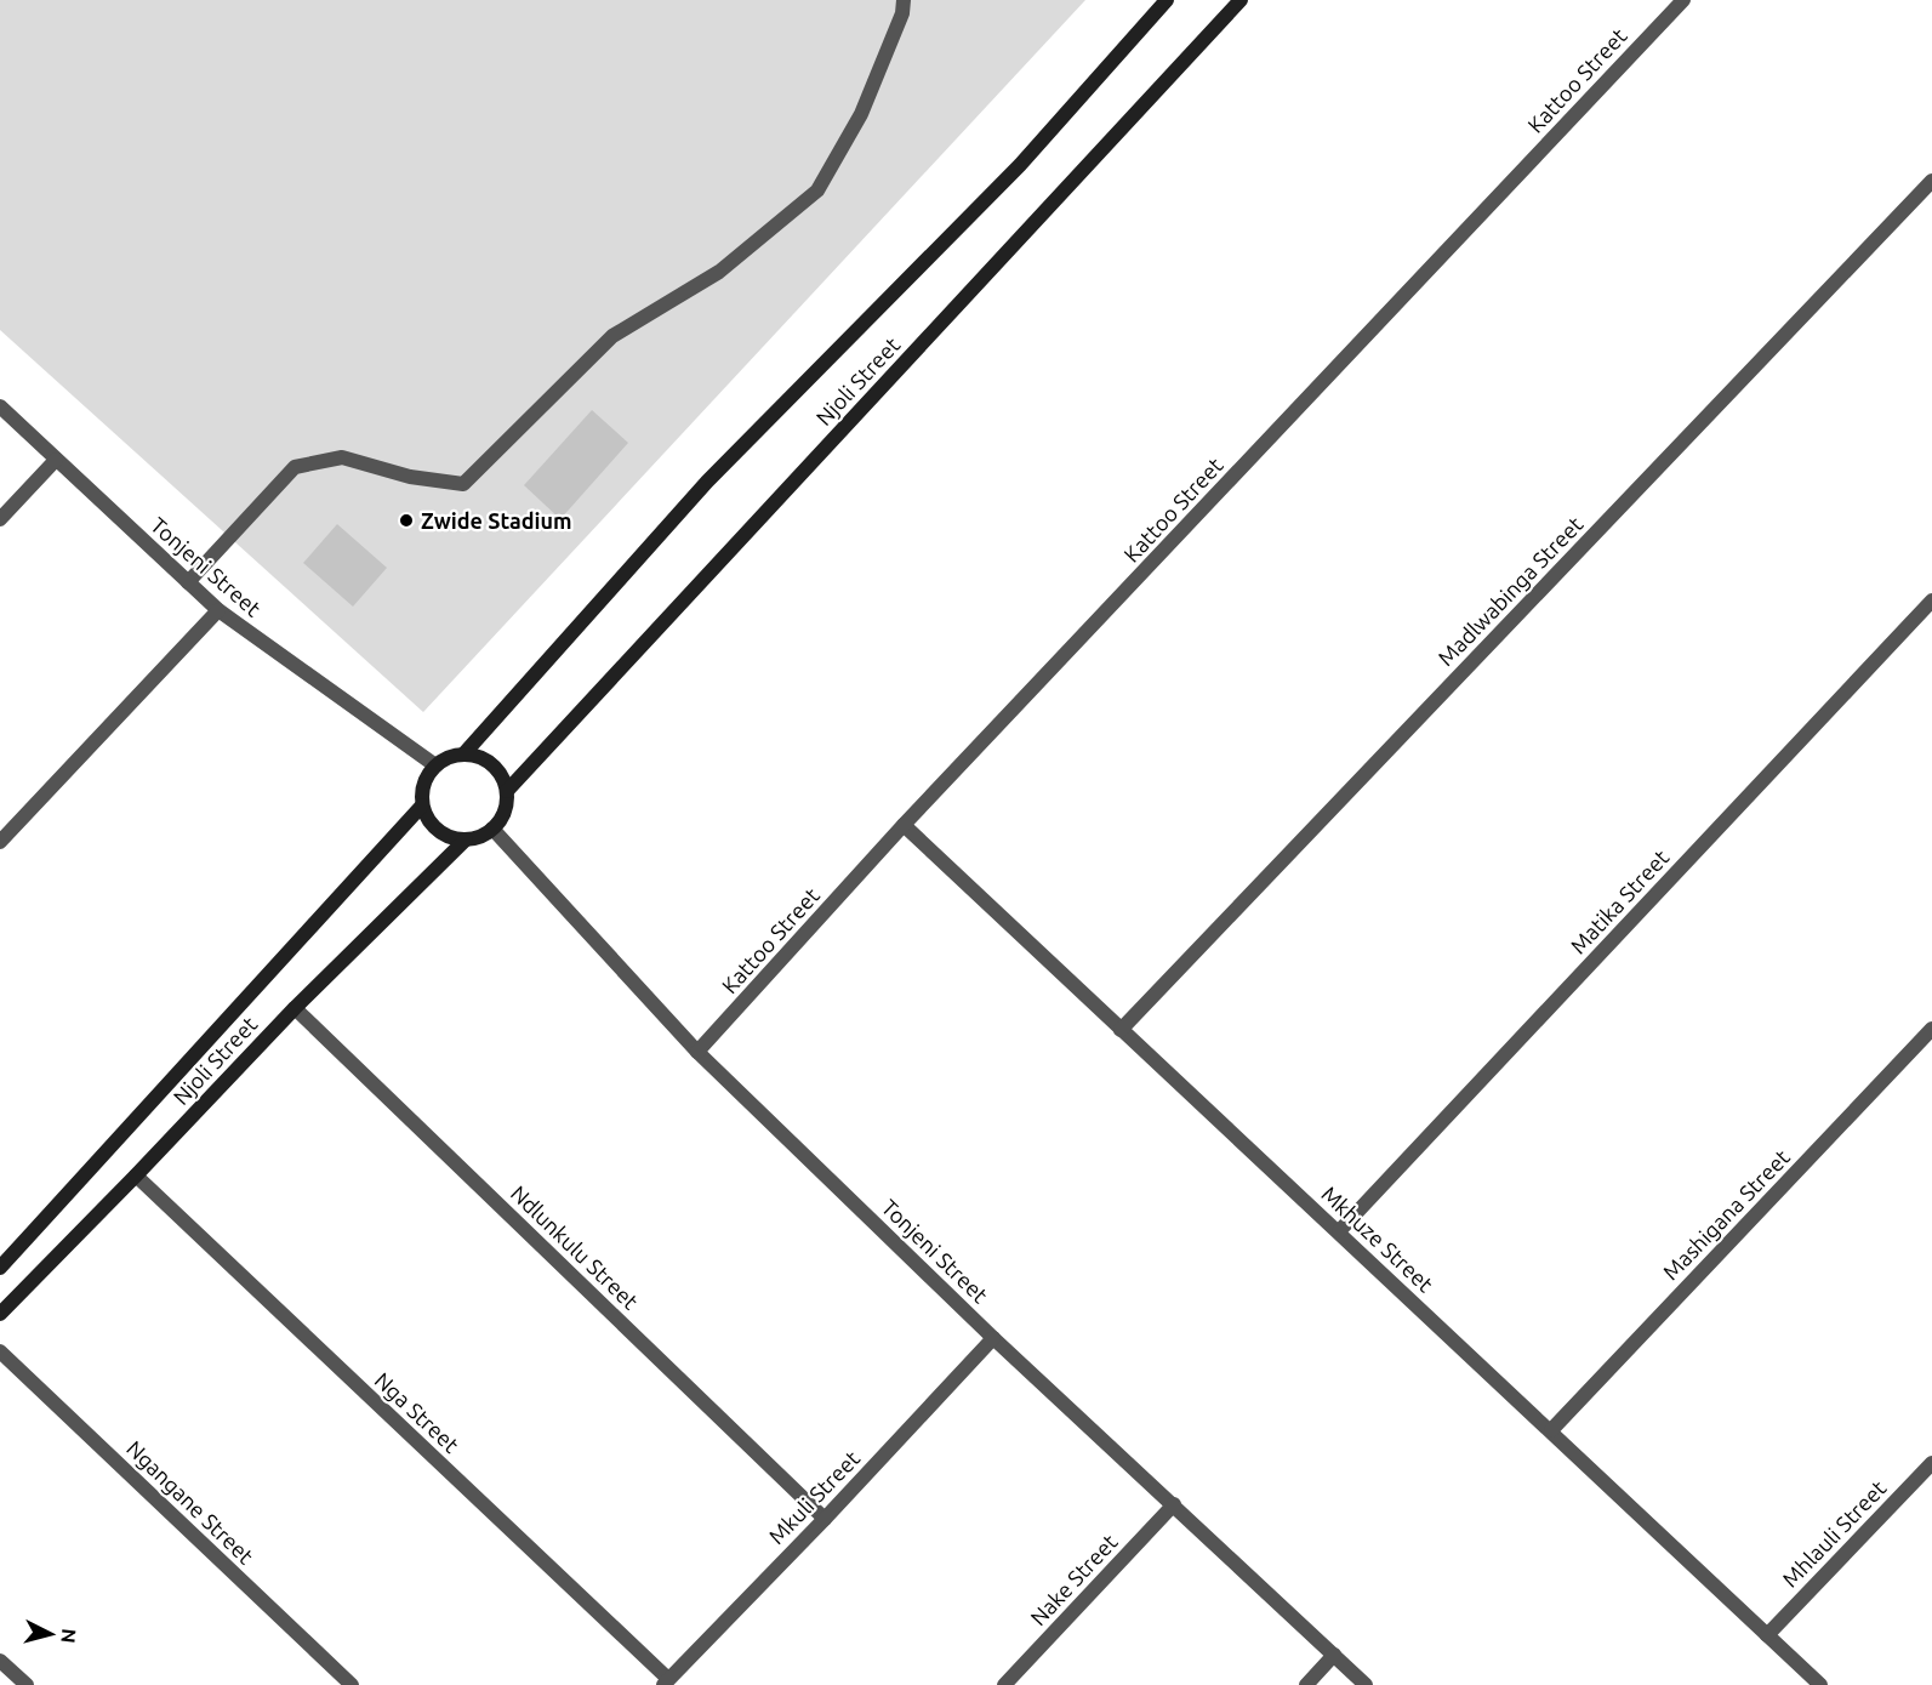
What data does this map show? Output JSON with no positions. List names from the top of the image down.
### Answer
{
  "streets": {
    "main road": ["Njoli Street"],
    "street": [
      "Kattoo Street",
      "Tonjeni Street",
      "Madlwabinga Street",
      "Matika Street",
      "Mashigana Street",
      "Mkhuze Street",
      "Ndlunkulu Street",
      "Nga Street",
      "Mkuli Street",
      "Ngangane Street",
      "Mhlauli Street",
      "Nake Street"
    ]
  },
  "crossings": [
    ["Kattoo Street", "Tonjeni Street"],
    ["Kattoo Street", "Mkhuze Street"],
    ["Njoli Street", "Tonjeni Street"],
    ["Njoli Street", "Ndlunkulu Street"],
    ["Njoli Street", "Nga Street"],
    ["Tonjeni Street", "Mkuli Street"],
    ["Tonjeni Street", "Nake Street"],
    ["Madlwabinga Street", "Mkhuze Street"],
    ["Matika Street", "Mkhuze Street"],
    ["Mashigana Street", "Mkhuze Street"],
    ["Mkhuze Street", "Mhlauli Street"],
    ["Ndlunkulu Street", "Mkuli Street"],
    ["Nga Street", "Mkuli Street"]
  ],
  "places": ["Zwide Stadium"],
  "north": "right"
}
